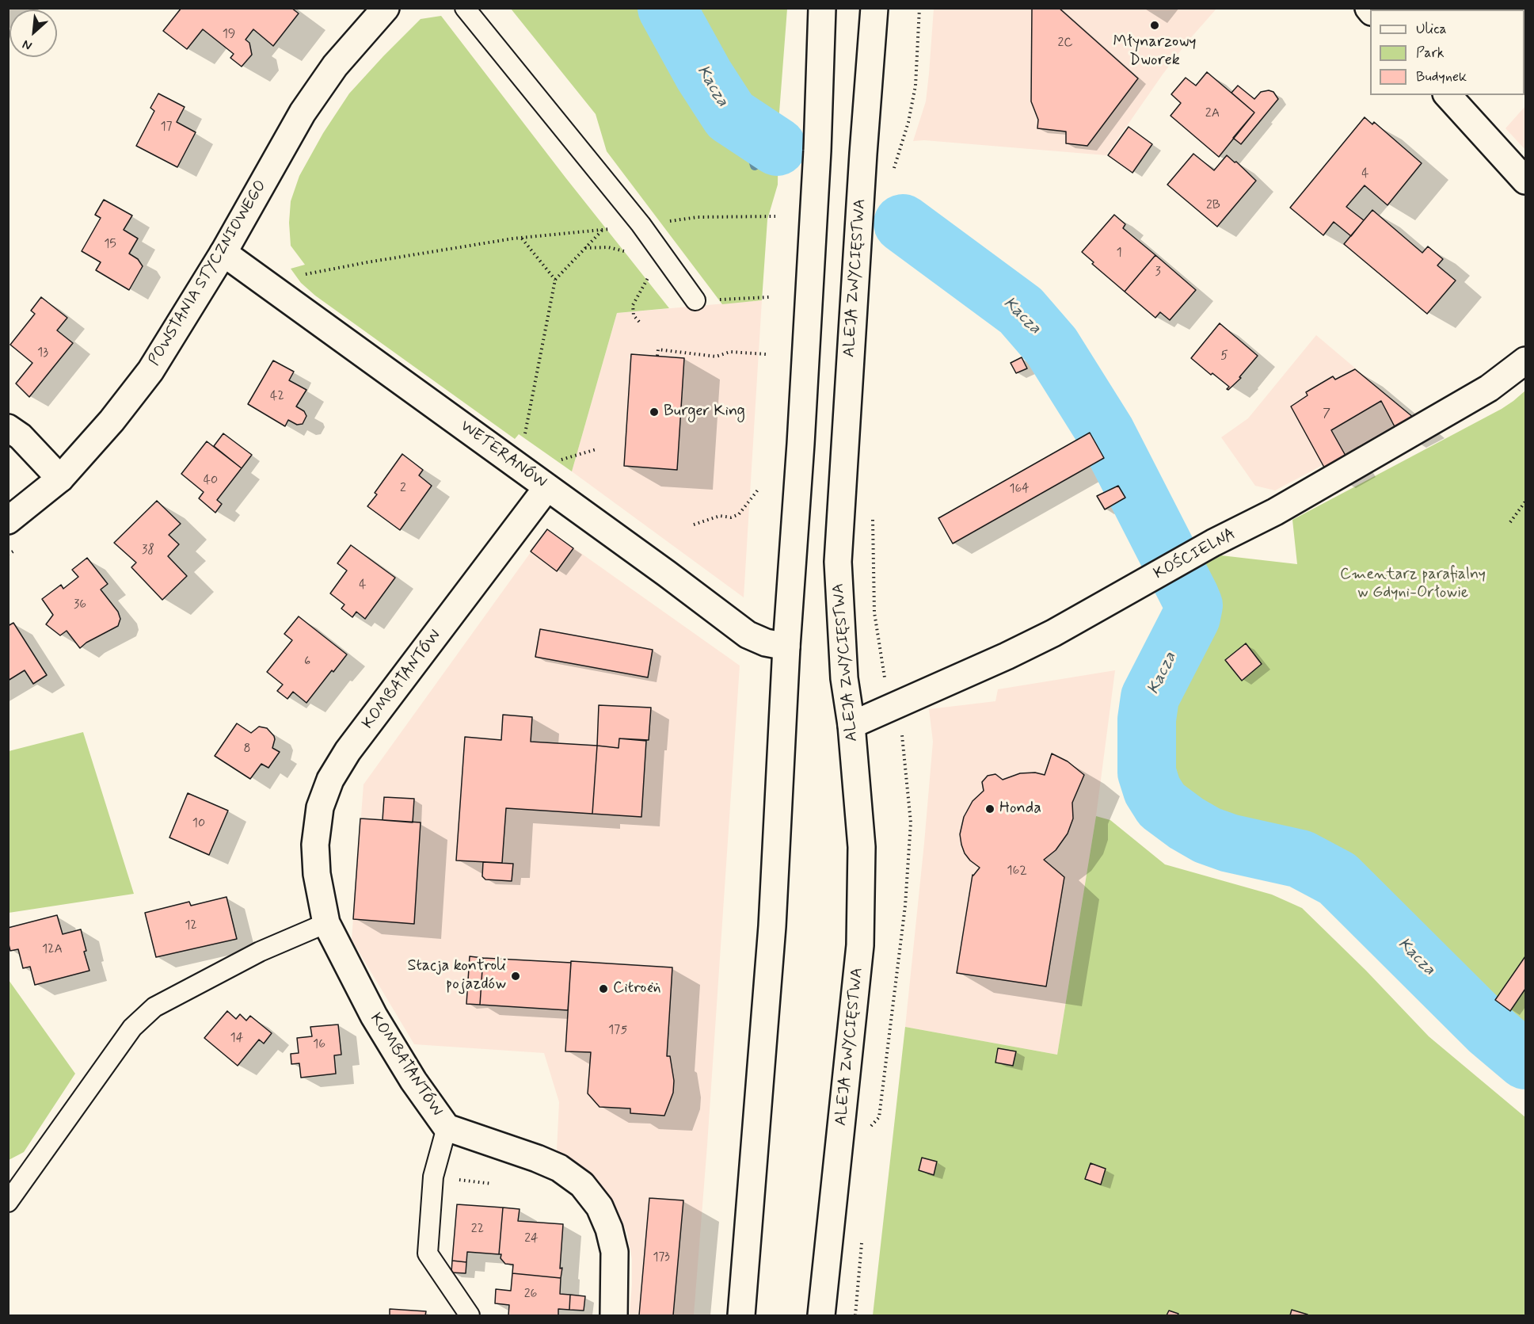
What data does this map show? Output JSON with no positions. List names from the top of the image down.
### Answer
{
  "streets": {
    "street": [
      "POWSTANIA STYCZNIOWEGO",
      "ALEJA ZWYCIĘSTWA",
      "WETERANÓW",
      "KOŚCIELNA",
      "KOMBATANTÓW"
    ]
  },
  "crossings": [
    ["POWSTANIA STYCZNIOWEGO", "WETERANÓW"],
    ["ALEJA ZWYCIĘSTWA", "KOŚCIELNA"],
    ["WETERANÓW", "KOMBATANTÓW"]
  ],
  "water": ["Kacza"],
  "parks": ["Cmentarz parafialny w Gdyni-Orłowie"],
  "places": [
    "Młynarzowy Dworek",
    "Burger King",
    "Honda",
    "Stacja kontroli pojazdów",
    "Citroën"
  ],
  "house_numbers": [
    "19",
    "2C",
    "2A",
    "17",
    "4",
    "2B",
    "15",
    "1",
    "3",
    "13",
    "5",
    "42",
    "7",
    "40",
    "2",
    "164",
    "38",
    "4",
    "36",
    "6",
    "8",
    "10",
    "162",
    "12",
    "12A",
    "175",
    "14",
    "16",
    "22",
    "24",
    "173",
    "26"
  ],
  "legend": ["Ulica", "Park", "Budynek"],
  "north": "bottom left"
}
